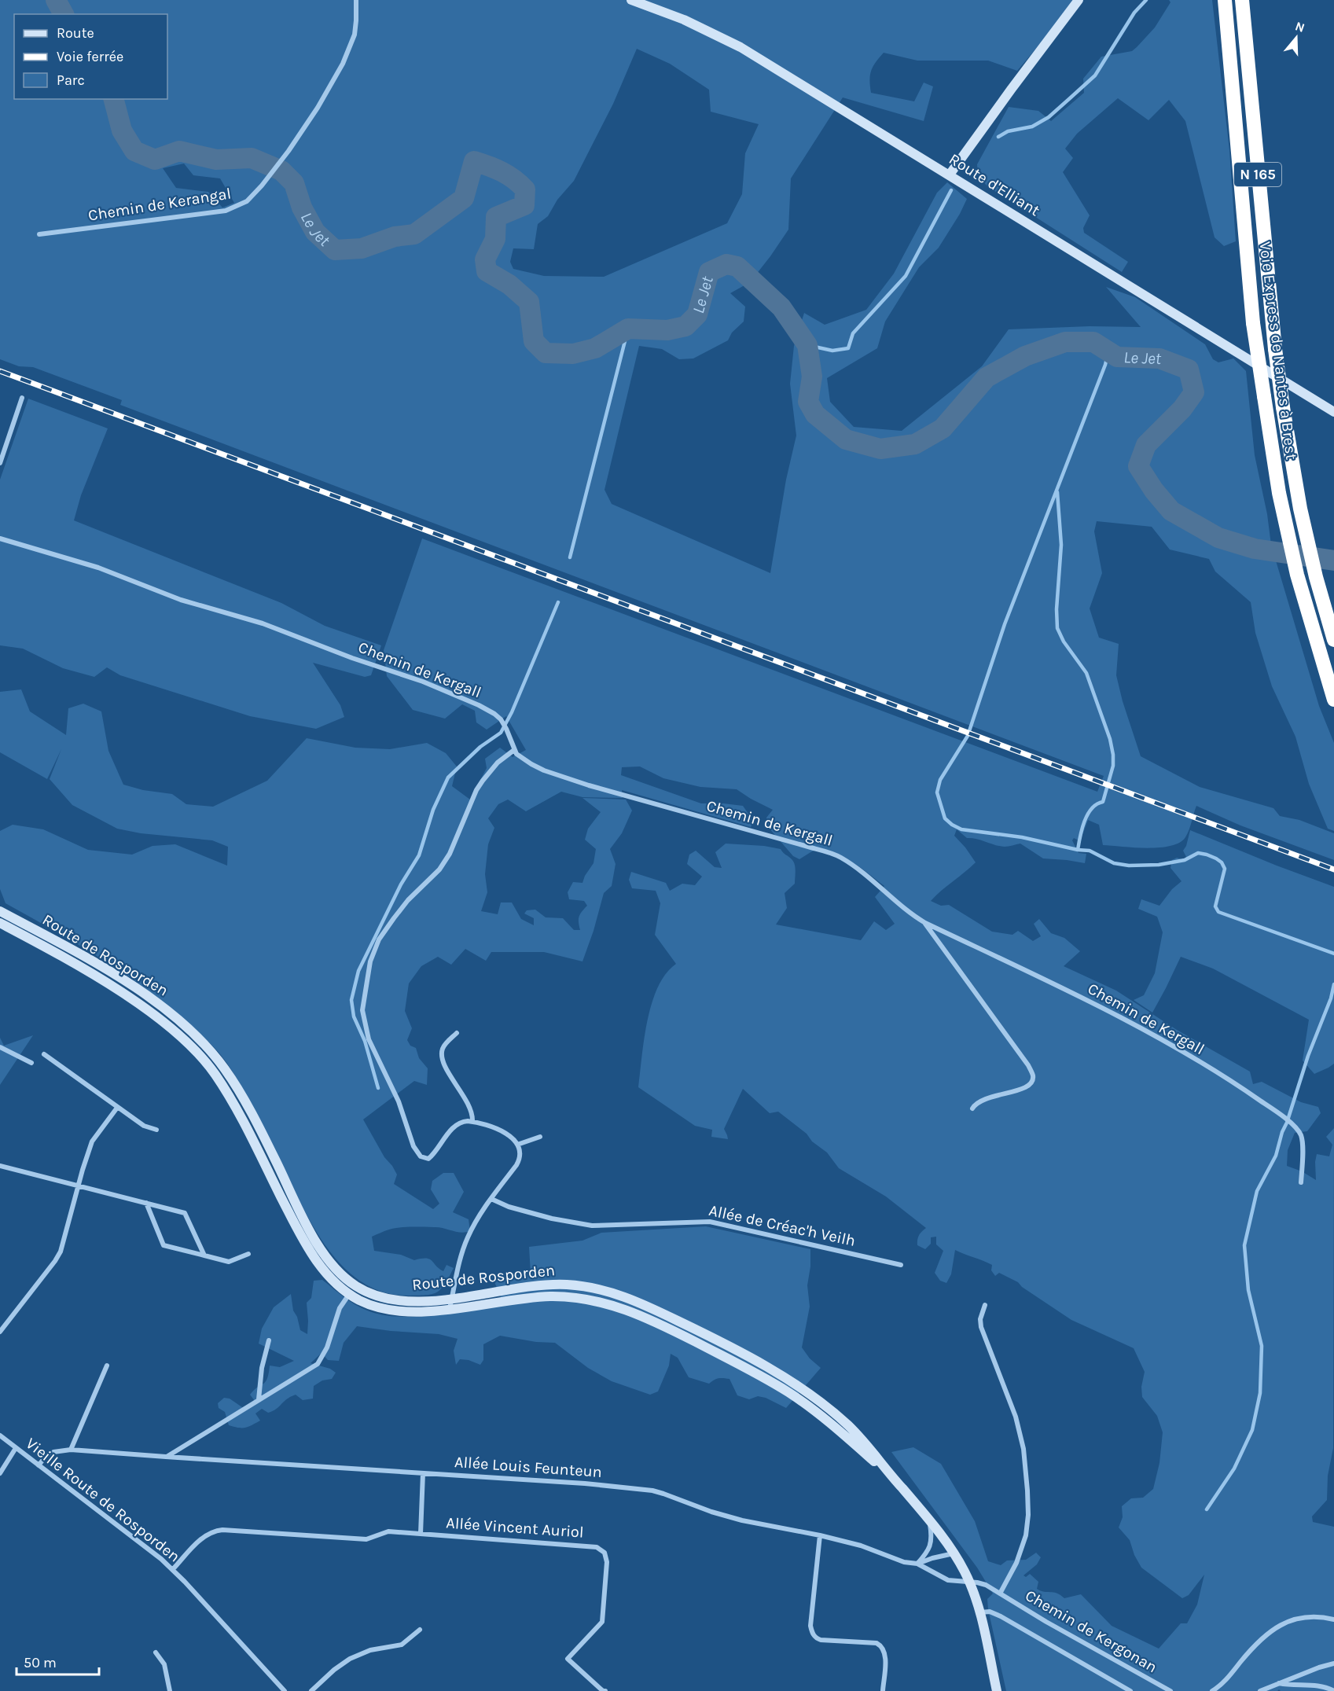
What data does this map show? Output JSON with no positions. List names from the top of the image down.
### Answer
{
  "streets": {
    "highway": ["N 165", "Voie Express de Nantes à Brest"],
    "main road": ["Route d'Elliant", "Route de Rosporden"],
    "street": [
      "Chemin de Kerangal",
      "Chemin de Kergall",
      "Allée de Créac'h Veilh",
      "Allée Louis Feunteun",
      "Vieille Route de Rosporden",
      "Allée Vincent Auriol",
      "Chemin de Kergonan"
    ]
  },
  "crossings": [
    ["Route de Rosporden", "Allée Louis Feunteun"],
    ["Route de Rosporden", "Chemin de Kergonan"],
    ["Allée Louis Feunteun", "Vieille Route de Rosporden"],
    ["Allée Louis Feunteun", "Chemin de Kergonan"],
    ["Vieille Route de Rosporden", "Allée Vincent Auriol"]
  ],
  "water": ["Le Jet"],
  "legend": ["Route", "Voie ferrée", "Parc"],
  "scale_bar": "50 m",
  "north": "top"
}
